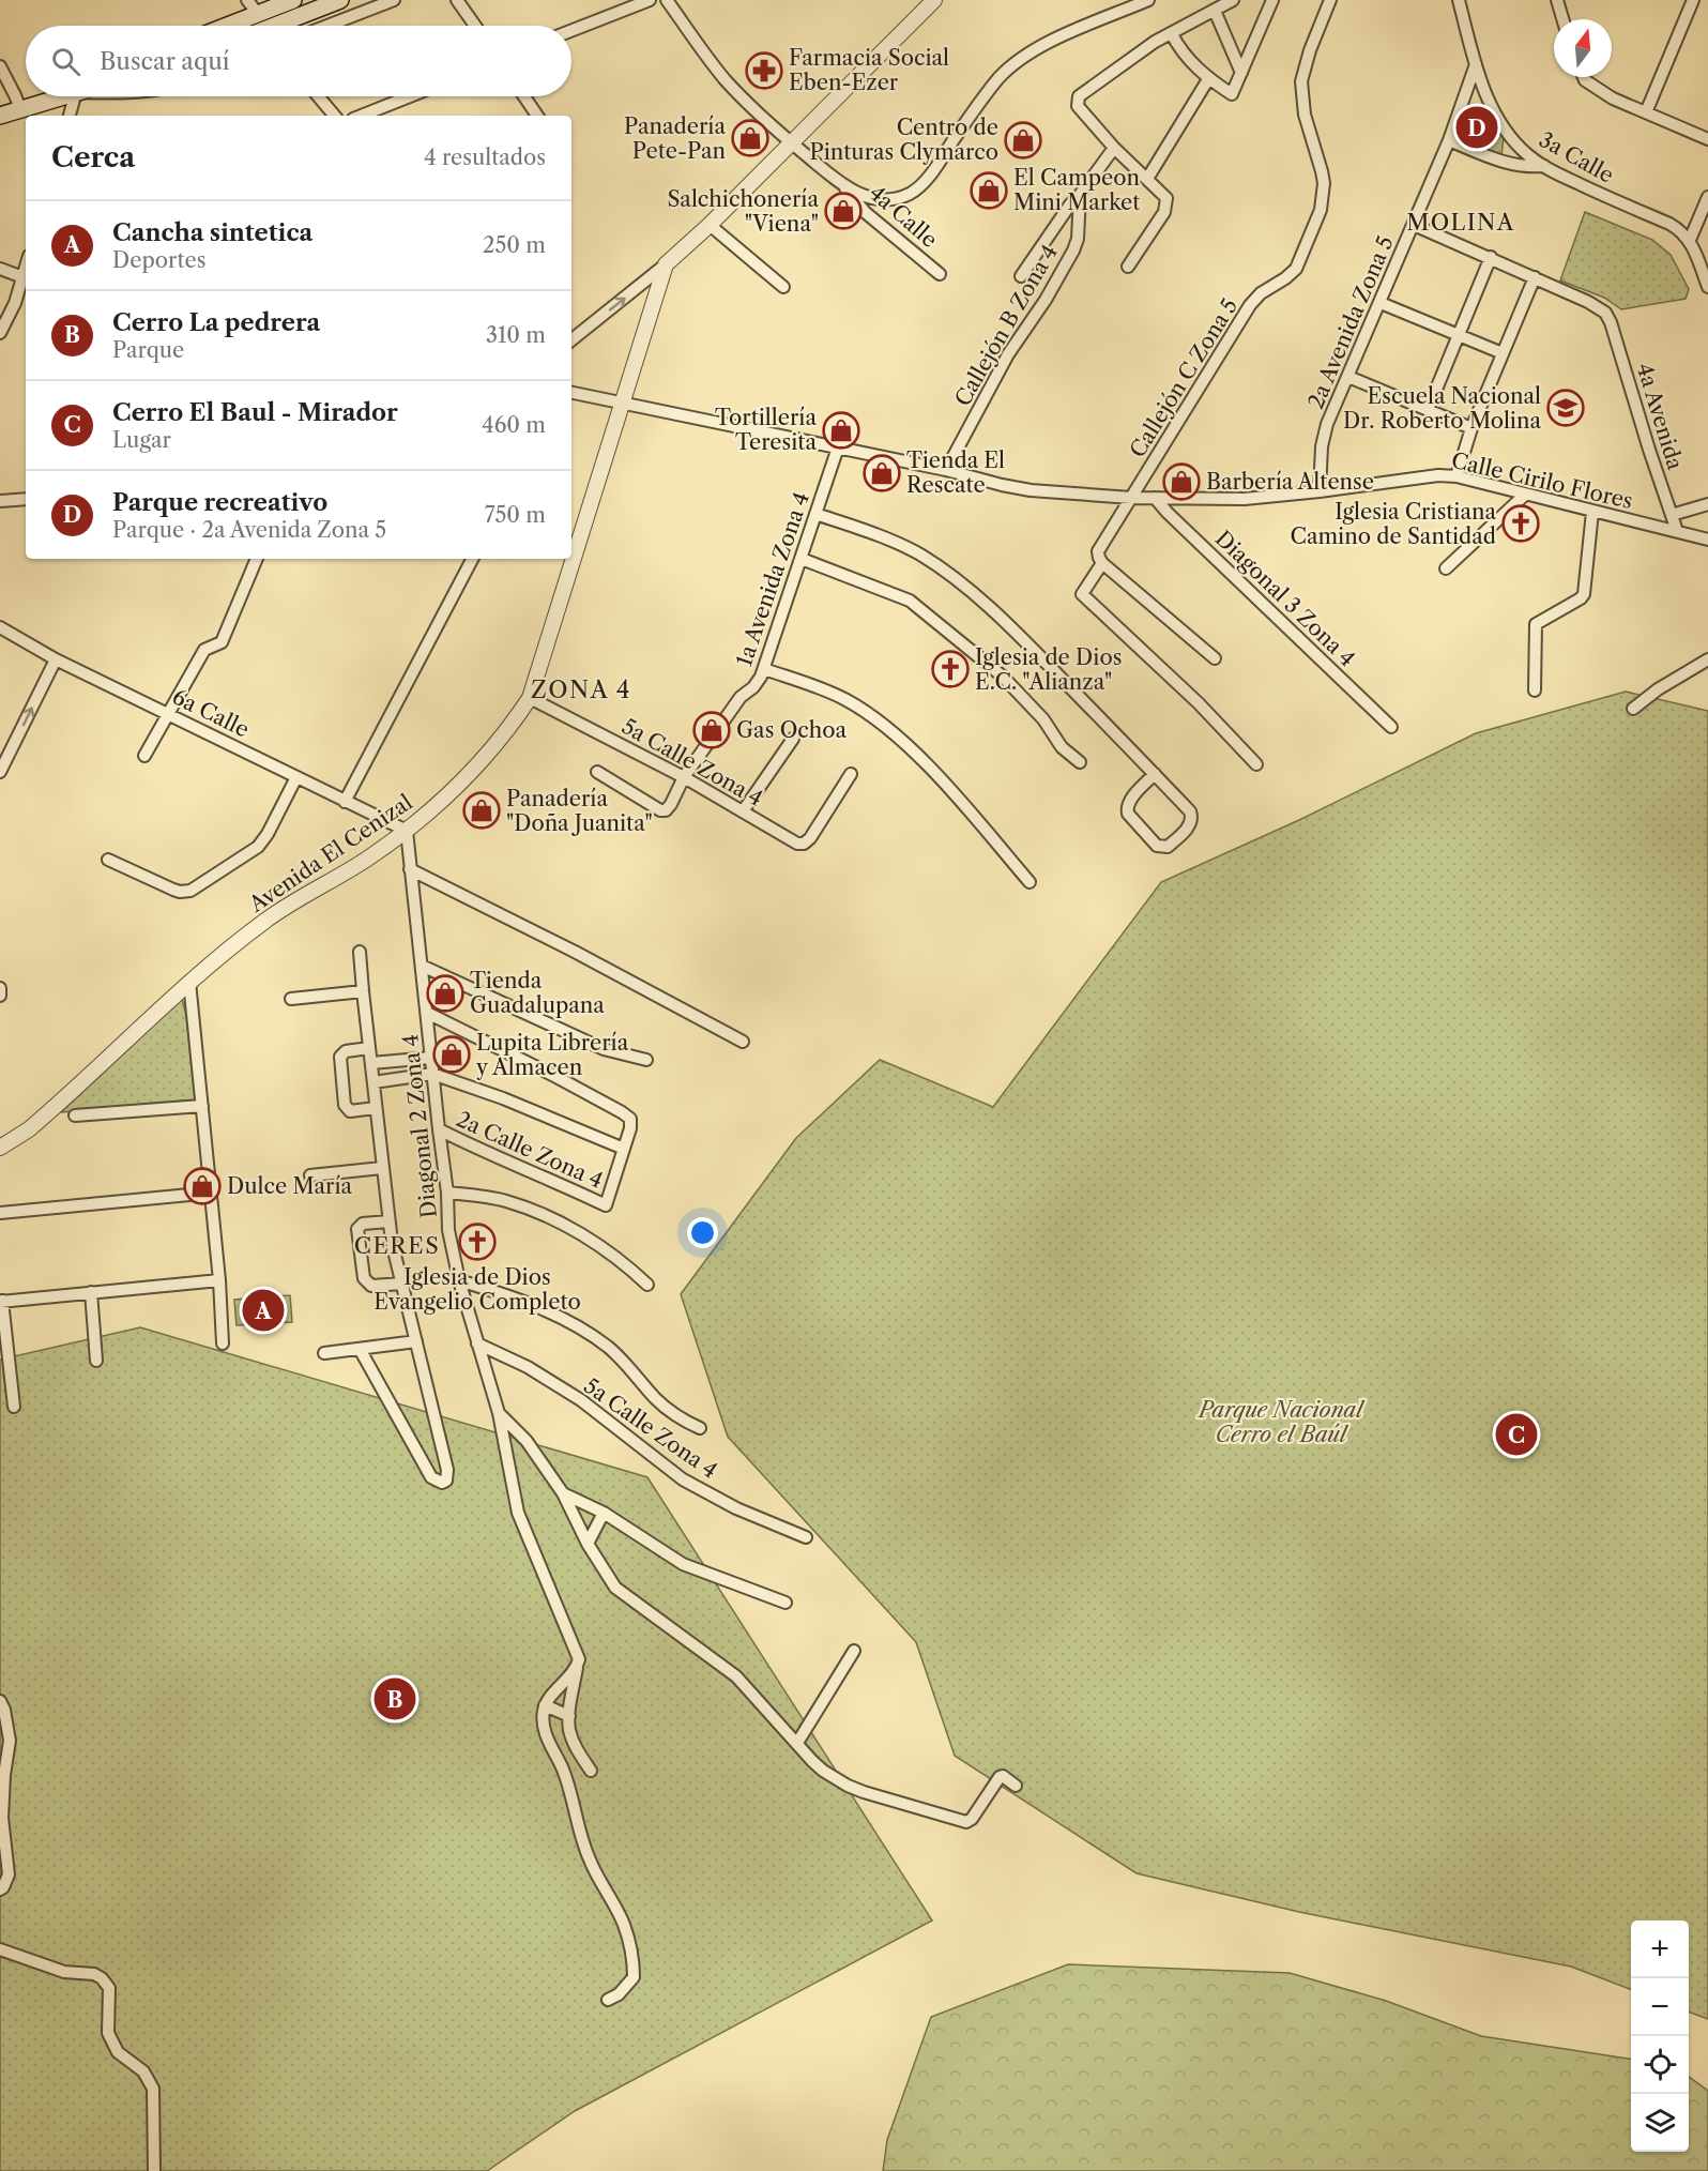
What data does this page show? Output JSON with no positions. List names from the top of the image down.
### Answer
{
  "streets": {
    "street": [
      "3a Calle",
      "4a Calle",
      "2a Avenida Zona 5",
      "Callejón B Zona 4",
      "Callejón C Zona 5",
      "4a Avenida",
      "Calle Cirilo Flores",
      "1a Avenida Zona 4",
      "Diagonal 3 Zona 4",
      "6a Calle",
      "5a Calle Zona 4",
      "Avenida El Cenizal",
      "Diagonal 2 Zona 4",
      "2a Calle Zona 4"
    ]
  },
  "crossings": [
    ["3a Calle", "2a Avenida Zona 5"],
    ["2a Avenida Zona 5", "Calle Cirilo Flores"],
    ["Callejón B Zona 4", "Calle Cirilo Flores"],
    ["Callejón C Zona 5", "Calle Cirilo Flores"],
    ["4a Avenida", "Calle Cirilo Flores"],
    ["Calle Cirilo Flores", "1a Avenida Zona 4"],
    ["Calle Cirilo Flores", "Diagonal 3 Zona 4"],
    ["Calle Cirilo Flores", "Avenida El Cenizal"],
    ["1a Avenida Zona 4", "5a Calle Zona 4"],
    ["6a Calle", "Avenida El Cenizal"],
    ["6a Calle", "Diagonal 2 Zona 4"],
    ["5a Calle Zona 4", "Avenida El Cenizal"],
    ["5a Calle Zona 4", "Diagonal 2 Zona 4"],
    ["Avenida El Cenizal", "Diagonal 2 Zona 4"],
    ["Diagonal 2 Zona 4", "2a Calle Zona 4"]
  ],
  "districts": ["MOLINA", "ZONA 4", "CERES"],
  "parks": ["Parque Nacional Cerro el Baúl"],
  "places": {
    "pharmacy": ["Farmacia Social Eben-Ezer"],
    "shop": [
      "Panadería Pete-Pan",
      "Centro de Pinturas Clymarco",
      "El Campeon Mini Market",
      "Salchichonería \"Viena\"",
      "Tortillería Teresita",
      "Tienda El Rescate",
      "Barbería Altense",
      "Gas Ochoa",
      "Panadería \"Doña Juanita\"",
      "Tienda Guadalupana",
      "Lupita Librería y Almacen",
      "Dulce María"
    ],
    "school or university": ["Escuela Nacional Dr. Roberto Molina"],
    "church": ["Iglesia Cristiana Camino de Santidad", "Iglesia de Dios E.C. \"Alianza\"", "Iglesia de Dios Evangelio Completo"]
  },
  "north": "top",
  "page": {
    "search": "Buscar aquí",
    "pins": [
      "D",
      "A",
      "C",
      "B"
    ],
    "heading": ["Cerca", "4 resultados"],
    "list": [
      {
        "mark": "A",
        "name": "Cancha sintetica",
        "note": "Deportes",
        "value": "250 m"
      },
      {
        "mark": "B",
        "name": "Cerro La pedrera",
        "note": "Parque",
        "value": "310 m"
      },
      {
        "mark": "C",
        "name": "Cerro El Baul - Mirador",
        "note": "Lugar",
        "value": "460 m"
      },
      {
        "mark": "D",
        "name": "Parque recreativo",
        "note": "Parque · 2a Avenida Zona 5",
        "value": "750 m"
      }
    ],
    "map_buttons": ["+", "−"]
  }
}
